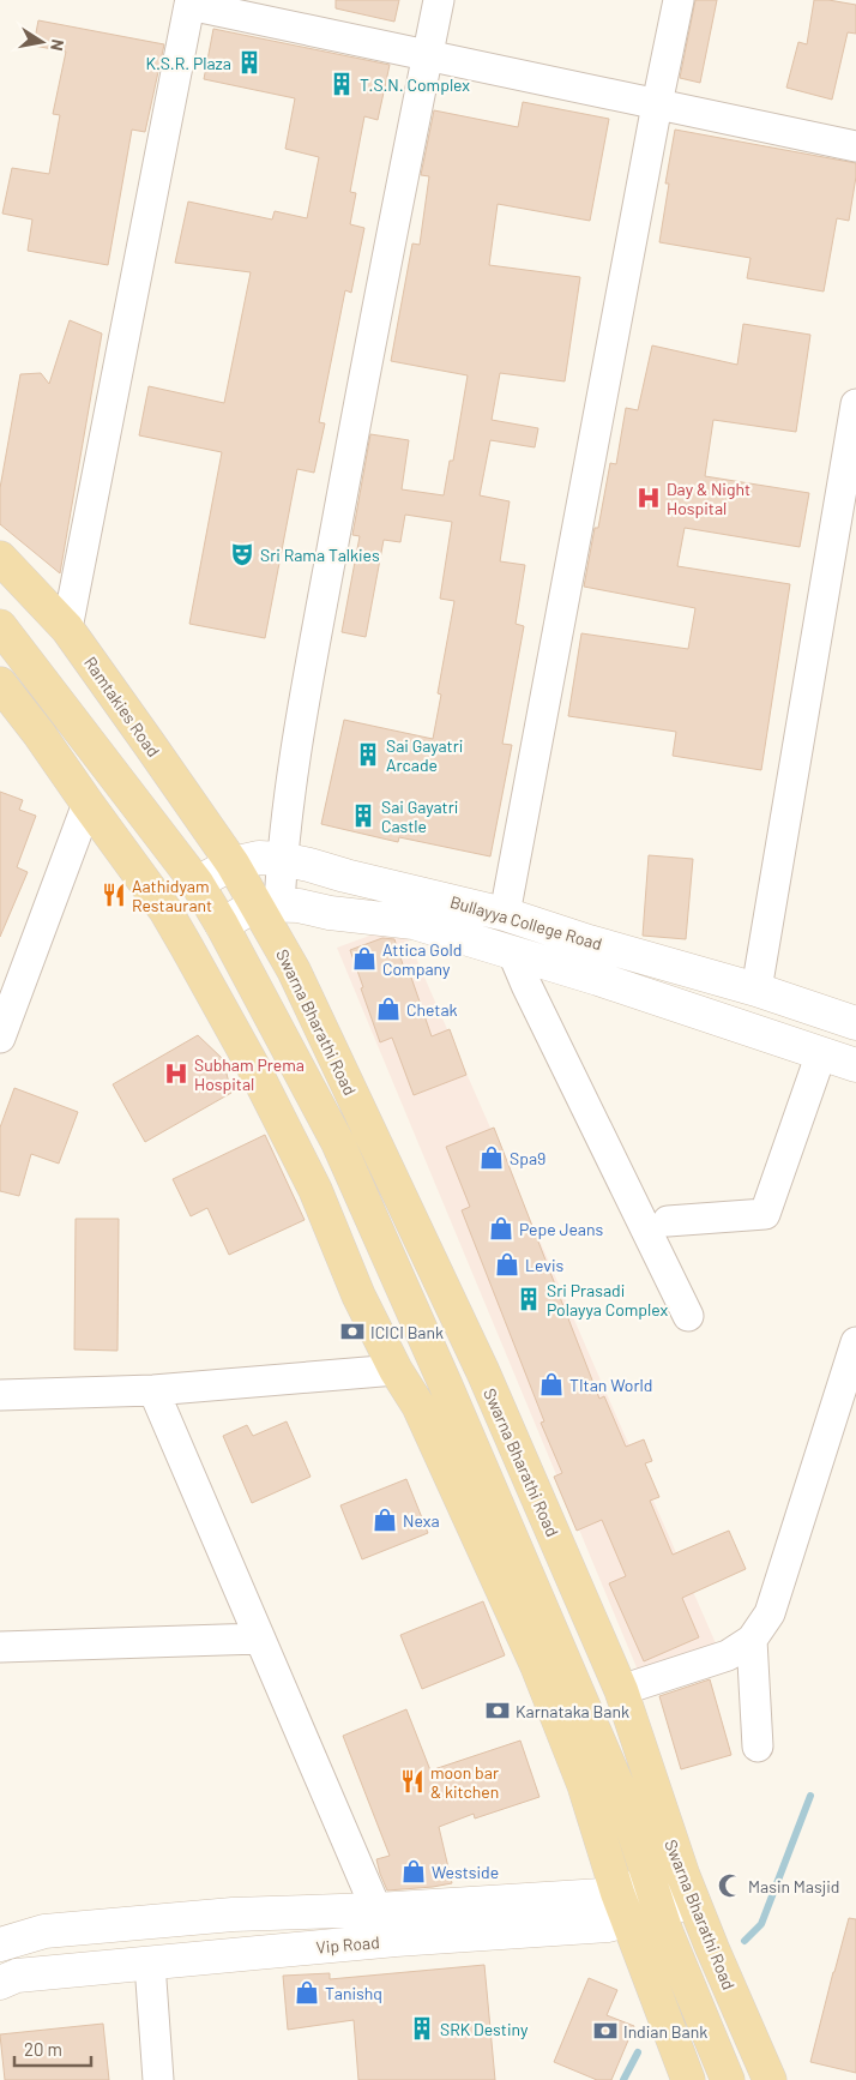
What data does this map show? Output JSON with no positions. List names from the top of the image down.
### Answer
{
  "streets": {
    "main road": [
      "Ramtakies Road",
      "Bullayya College Road",
      "Swarna Bharathi Road",
      "Vip Road"
    ]
  },
  "crossings": [
    ["Ramtakies Road", "Bullayya College Road"],
    ["Ramtakies Road", "Swarna Bharathi Road"],
    ["Bullayya College Road", "Swarna Bharathi Road"],
    ["Swarna Bharathi Road", "Vip Road"]
  ],
  "places": {
    "building": [
      "K.S.R. Plaza",
      "T.S.N. Complex",
      "Sai Gayatri Arcade",
      "Sai Gayatri Castle",
      "Sri Prasadi Polayya Complex",
      "SRK Destiny"
    ],
    "hospital": ["Day & Night Hospital", "Subham Prema Hospital"],
    "theatre": ["Sri Rama Talkies"],
    "restaurant": ["Aathidyam Restaurant", "moon bar & kitchen"],
    "shop": [
      "Attica Gold Company",
      "Chetak",
      "Spa9",
      "Pepe Jeans",
      "Levis",
      "TItan World",
      "Nexa",
      "Westside",
      "Tanishq"
    ],
    "bank": ["ICICI Bank", "Karnataka Bank", "Indian Bank"],
    "mosque": ["Masin Masjid"]
  },
  "scale_bar": "20 m",
  "north": "right"
}
